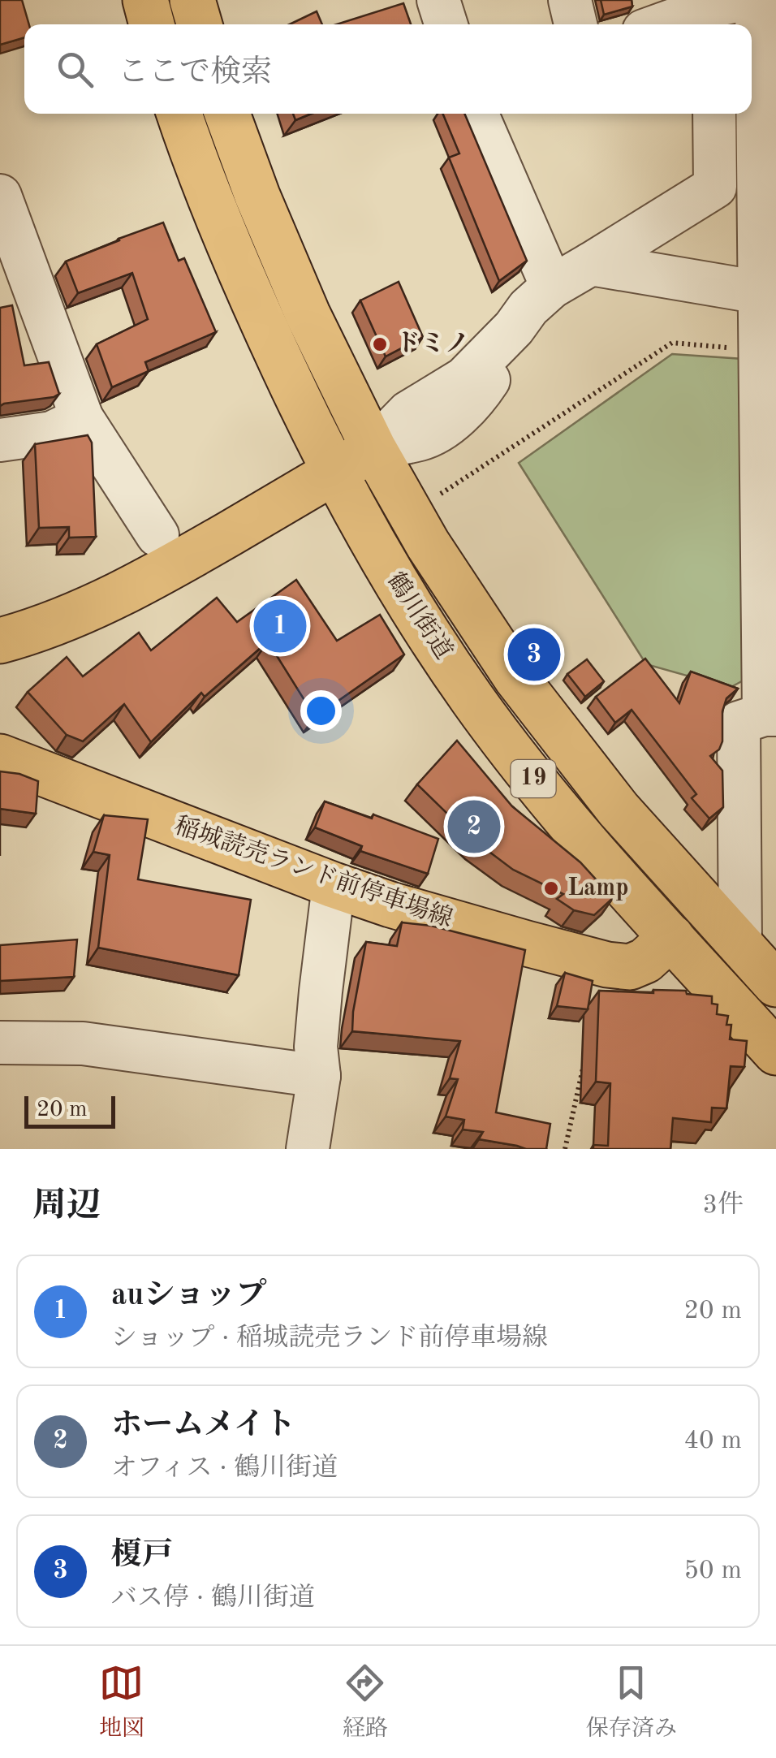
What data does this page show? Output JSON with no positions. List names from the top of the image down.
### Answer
{
  "streets": {
    "main road": ["鶴川街道", "19", "稲城読売ランド前停車場線"]
  },
  "crossings": [
    ["鶴川街道", "稲城読売ランド前停車場線"]
  ],
  "places": ["ドミノ", "Lamp"],
  "scale_bar": "20 m",
  "page": {
    "search": "ここで検索",
    "pins": ["1", "3", "2"],
    "scale": "20 m",
    "heading": ["周辺", "3件"],
    "list": [
      {
        "mark": "1",
        "name": "auショップ",
        "note": "ショップ · 稲城読売ランド前停車場線",
        "value": "20 m"
      },
      {
        "mark": "2",
        "name": "ホームメイト",
        "note": "オフィス · 鶴川街道",
        "value": "40 m"
      },
      {
        "mark": "3",
        "name": "榎戸",
        "note": "バス停 · 鶴川街道",
        "value": "50 m"
      }
    ],
    "nav": ["地図", "経路", "保存済み"]
  }
}
